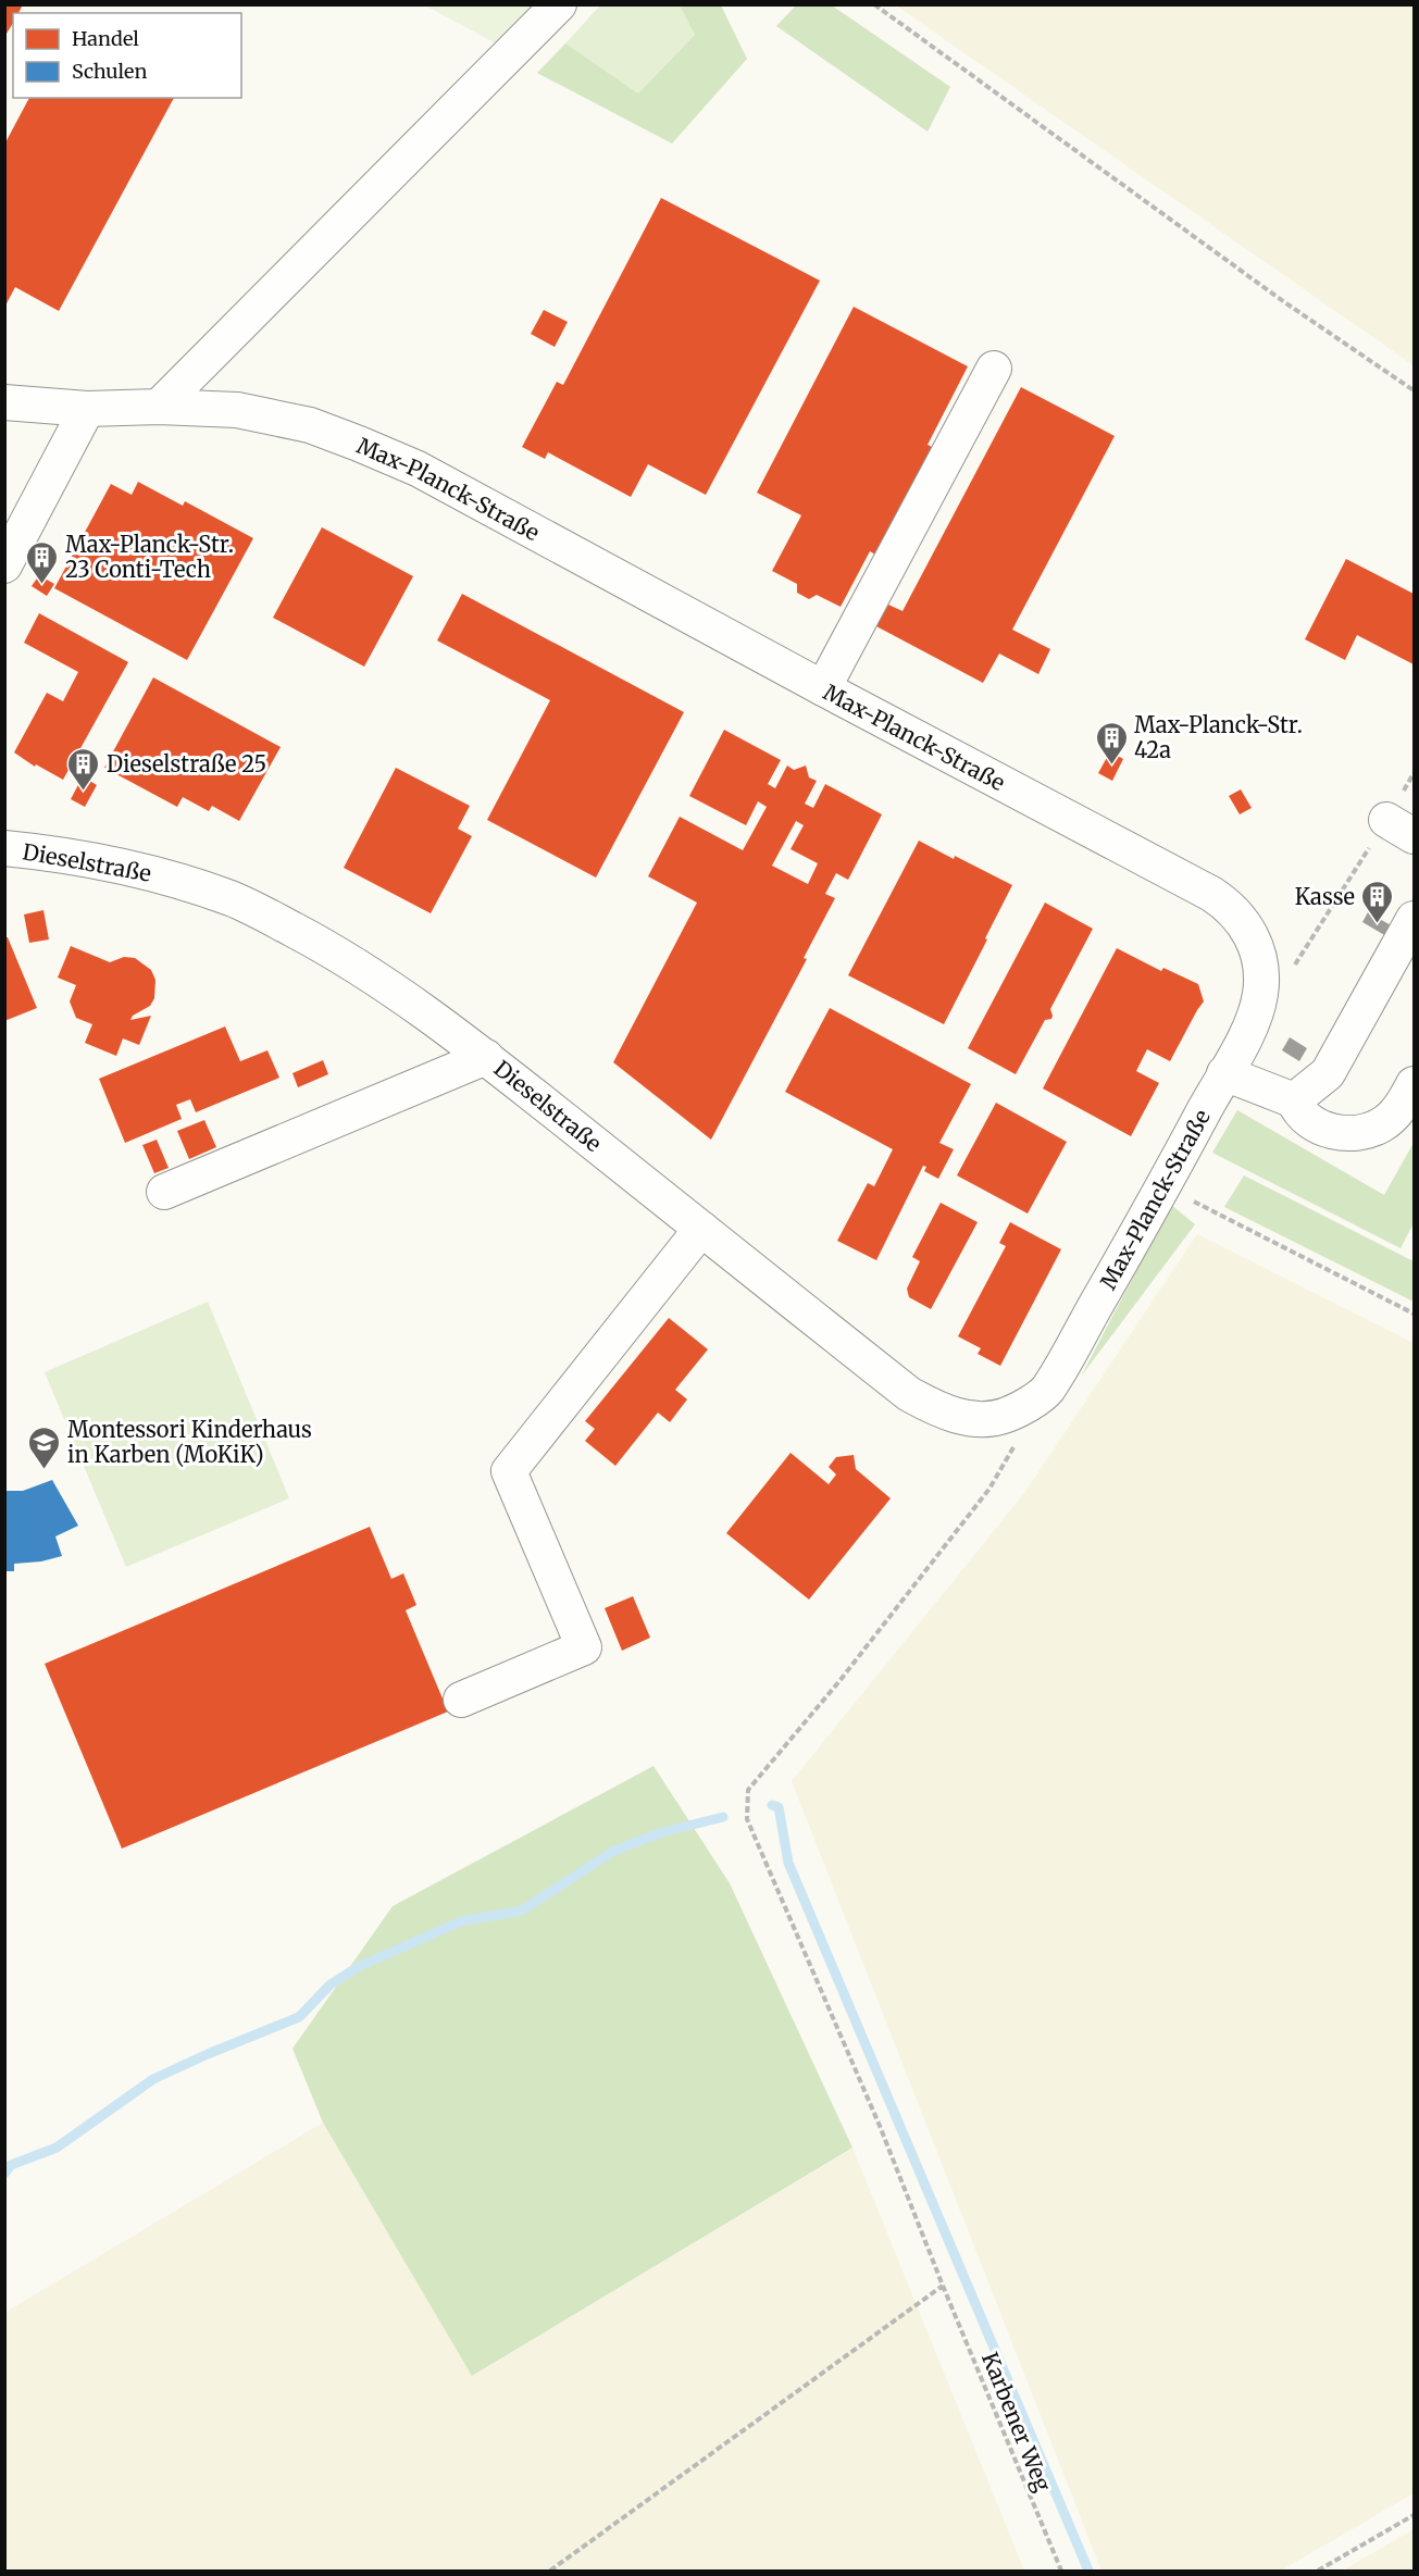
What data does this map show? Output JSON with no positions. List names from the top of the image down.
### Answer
{
  "streets": {
    "street": ["Max-Planck-Straße", "Dieselstraße"],
    "path": ["Karbener Weg"]
  },
  "crossings": [
    ["Max-Planck-Straße", "Dieselstraße"]
  ],
  "places": {
    "building": [
      "Max-Planck-Str. 23 Conti-Tech",
      "Max-Planck-Str. 42a",
      "Dieselstraße 25",
      "Kasse"
    ],
    "school or university": ["Montessori Kinderhaus in Karben (MoKiK)"]
  },
  "legend": ["Handel", "Schulen"]
}
